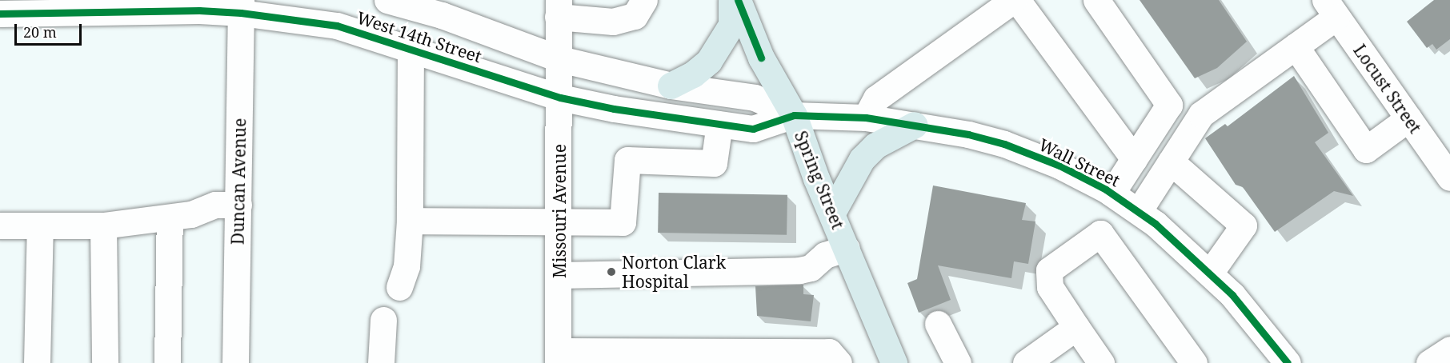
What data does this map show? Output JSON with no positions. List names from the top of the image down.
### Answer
{
  "streets": {
    "main road": ["Spring Street"],
    "street": [
      "West 14th Street",
      "Locust Street",
      "Wall Street",
      "Duncan Avenue",
      "Missouri Avenue"
    ]
  },
  "crossings": [
    ["West 14th Street", "Wall Street"],
    ["West 14th Street", "Spring Street"],
    ["West 14th Street", "Duncan Avenue"],
    ["West 14th Street", "Missouri Avenue"],
    ["Wall Street", "Spring Street"]
  ],
  "places": ["Norton Clark Hospital"],
  "scale_bar": "20 m"
}
